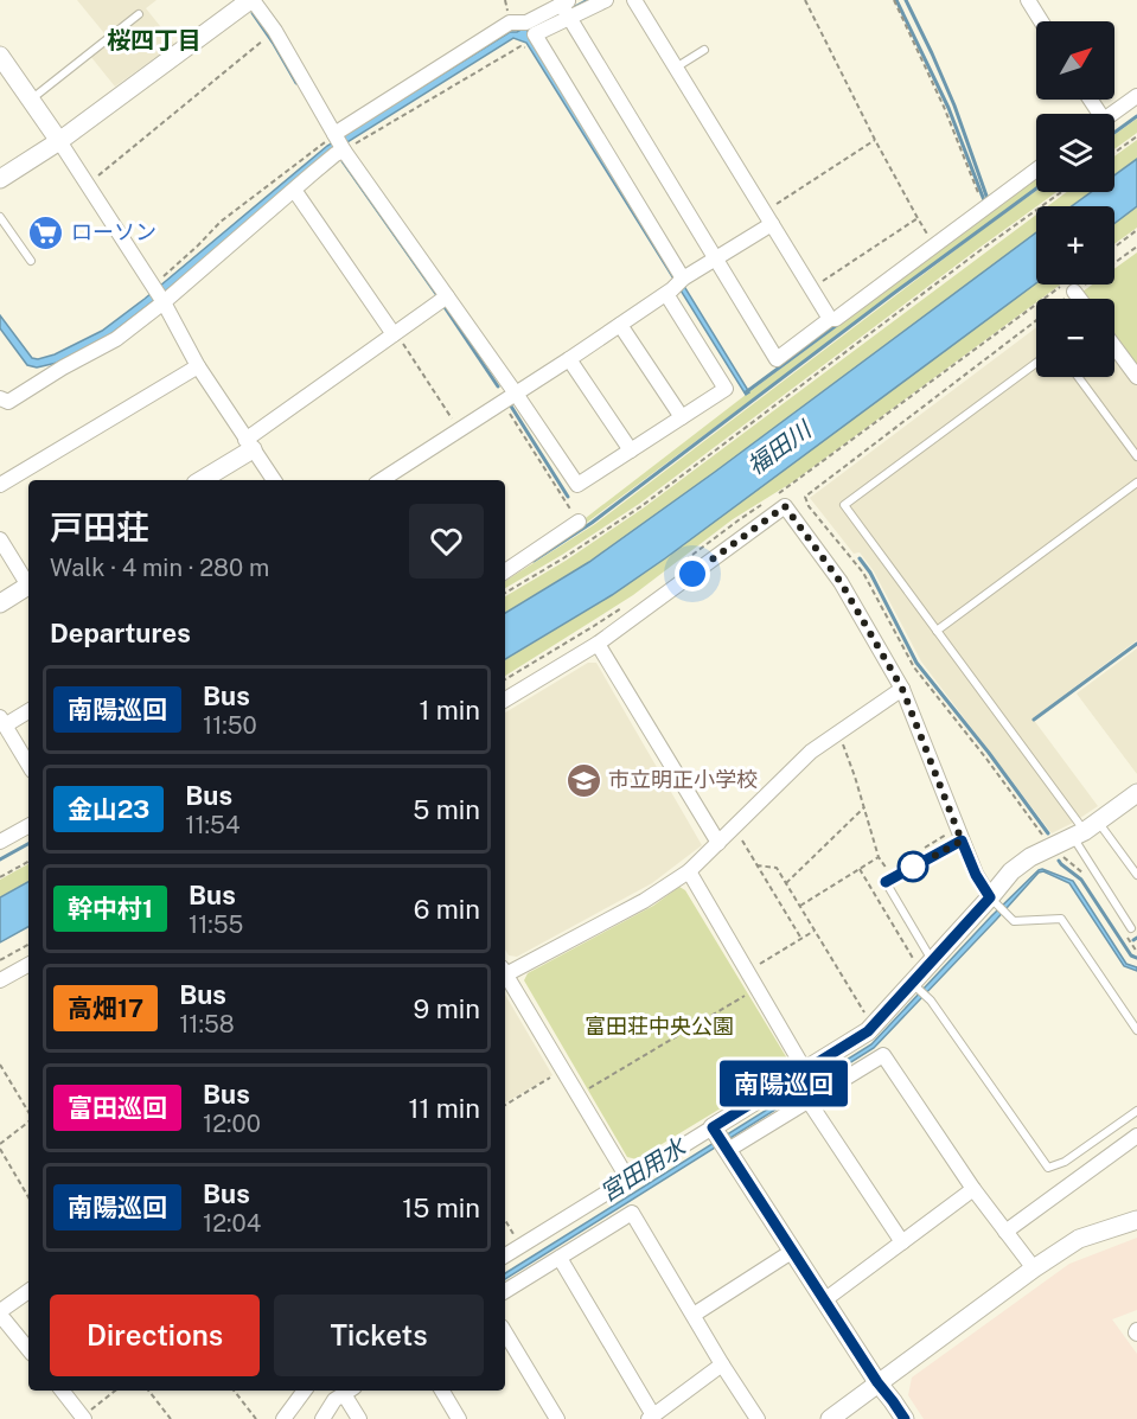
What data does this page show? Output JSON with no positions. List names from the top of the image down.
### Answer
{
  "districts": ["桜四丁目"],
  "water": ["福田川", "宮田用水"],
  "parks": ["富田荘中央公園"],
  "places": {
    "supermarket": ["ローソン"],
    "school or university": ["市立明正小学校"]
  },
  "lines": ["bus line 南陽巡回"],
  "north": "top right",
  "page": {
    "on_map": "南陽巡回",
    "map_buttons": ["+", "−"],
    "heading": [
      ["戸田荘", "Walk · 4 min · 280 m"],
      "Departures"
    ],
    "list": [
      {
        "mark": "南陽巡回",
        "name": "Bus",
        "note": "11:50",
        "value": "1 min"
      },
      {
        "mark": "金山23",
        "name": "Bus",
        "note": "11:54",
        "value": "5 min"
      },
      {
        "mark": "幹中村1",
        "name": "Bus",
        "note": "11:55",
        "value": "6 min"
      },
      {
        "mark": "高畑17",
        "name": "Bus",
        "note": "11:58",
        "value": "9 min"
      },
      {
        "mark": "富田巡回",
        "name": "Bus",
        "note": "12:00",
        "value": "11 min"
      },
      {
        "mark": "南陽巡回",
        "name": "Bus",
        "note": "12:04",
        "value": "15 min"
      }
    ],
    "buttons": ["Directions", "Tickets"]
  }
}
